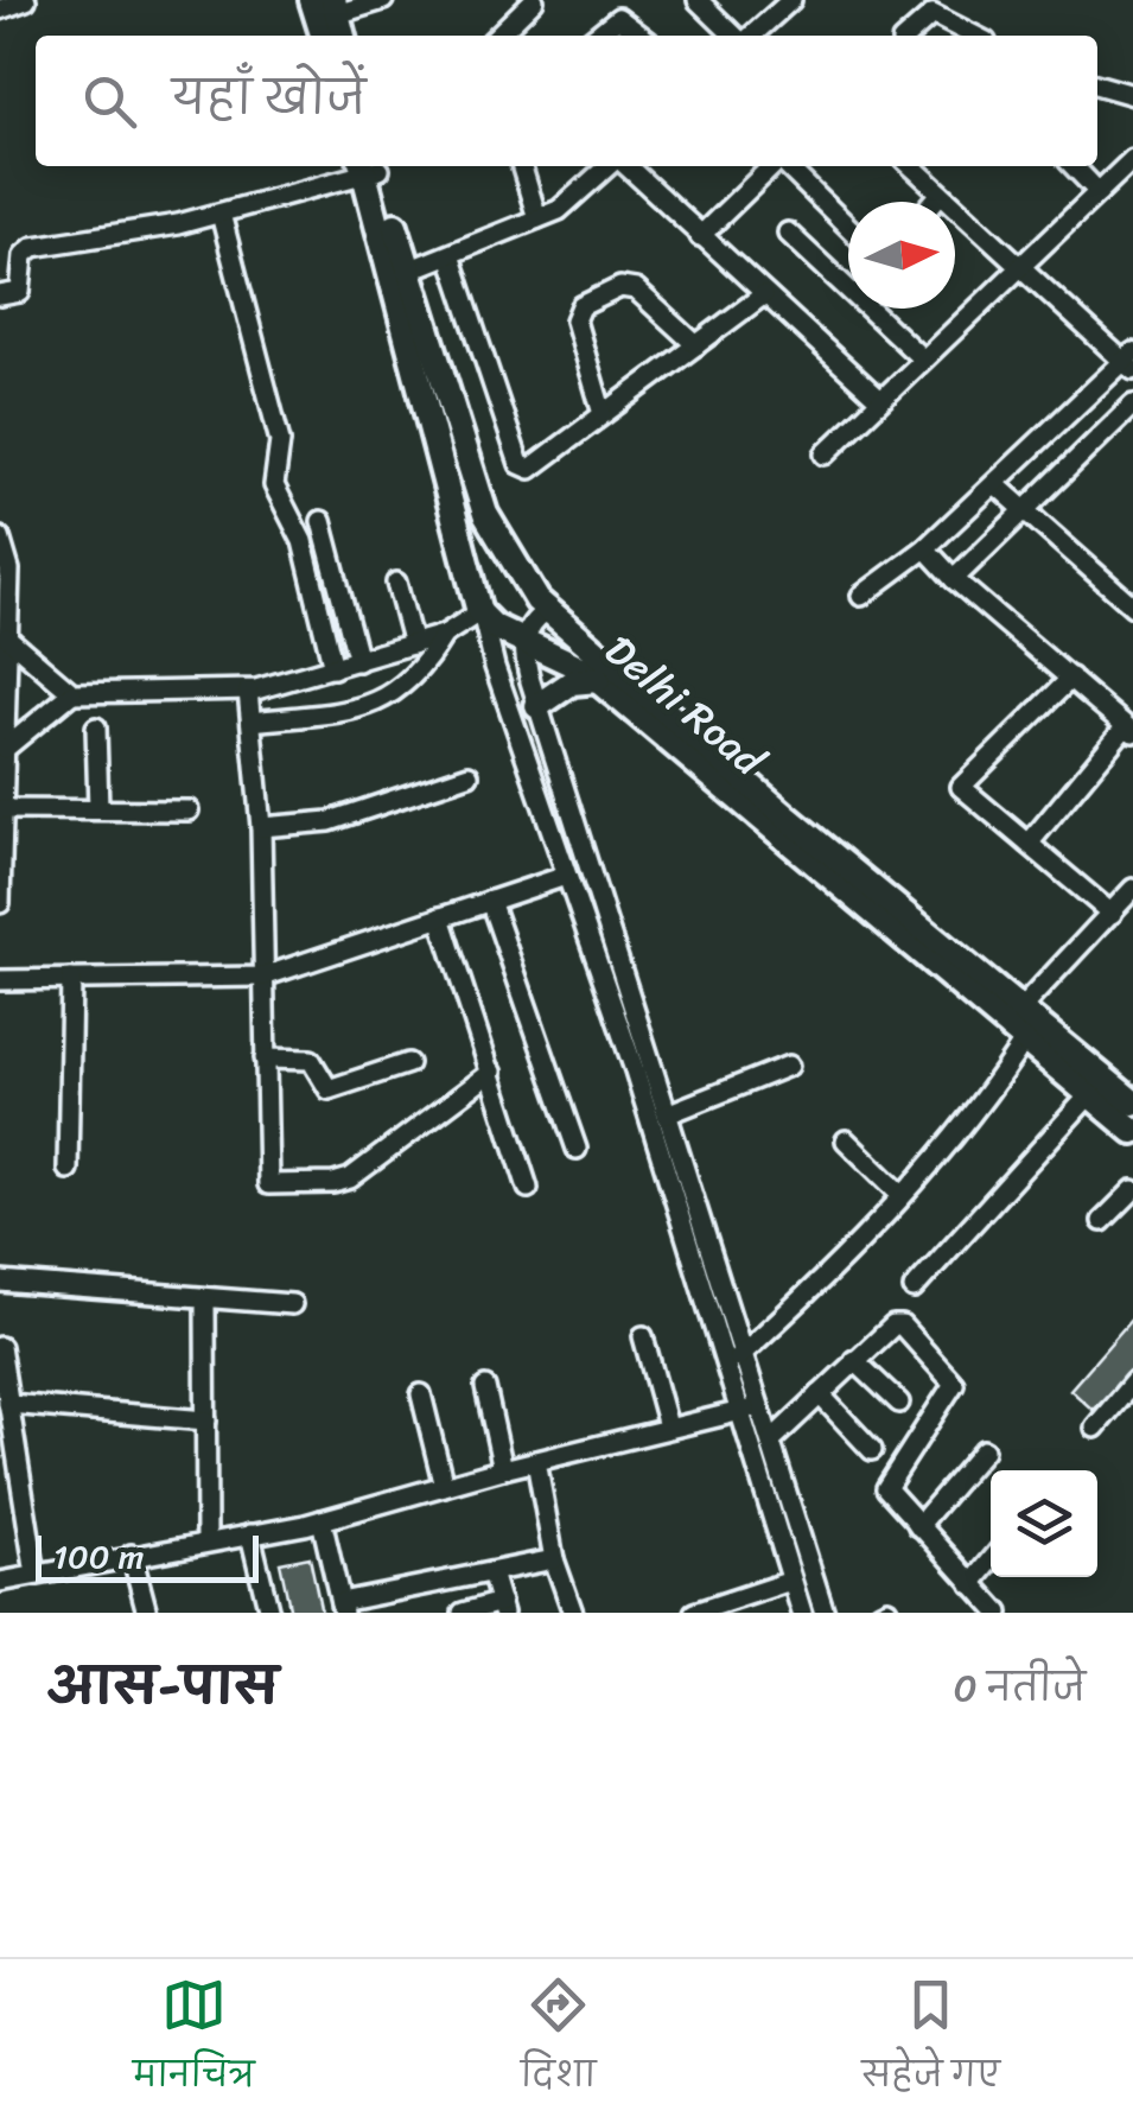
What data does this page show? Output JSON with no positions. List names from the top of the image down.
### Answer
{
  "streets": {
    "main road": ["Delhi Road"]
  },
  "scale_bar": "100 m",
  "north": "right",
  "page": {
    "search": "यहाँ खोजें",
    "scale": "100 m",
    "heading": ["आस-पास", "0 नतीजे"],
    "nav": ["मानचित्र", "दिशा", "सहेजे गए"]
  }
}
